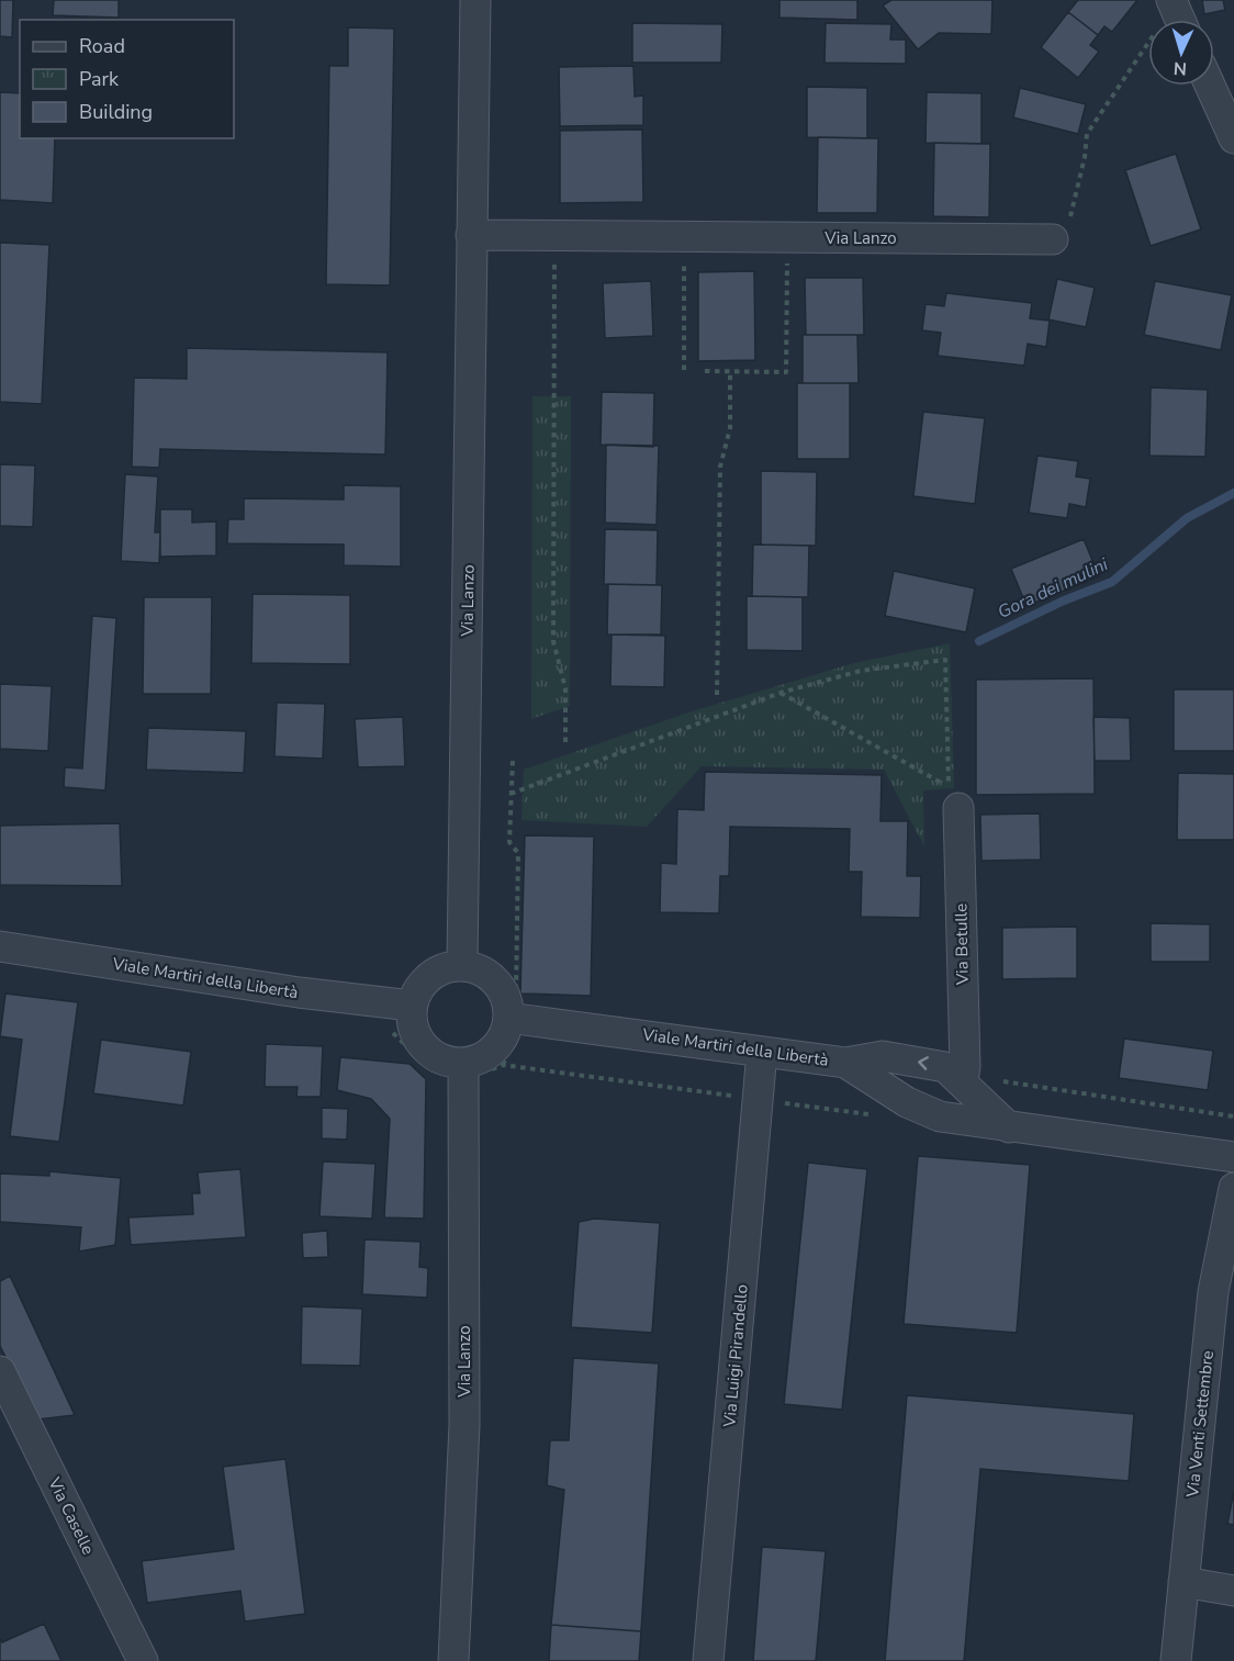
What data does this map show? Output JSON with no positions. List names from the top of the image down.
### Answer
{
  "streets": {
    "street": [
      "Via Lanzo",
      "Via Betulle",
      "Viale Martiri della Libertà",
      "Via Luigi Pirandello",
      "Via Venti Settembre",
      "Via Caselle"
    ]
  },
  "crossings": [
    ["Via Lanzo", "Viale Martiri della Libertà"],
    ["Via Betulle", "Viale Martiri della Libertà"],
    ["Viale Martiri della Libertà", "Via Luigi Pirandello"]
  ],
  "water": ["Gora dei mulini"],
  "legend": ["Road", "Park", "Building"],
  "north": "bottom"
}
